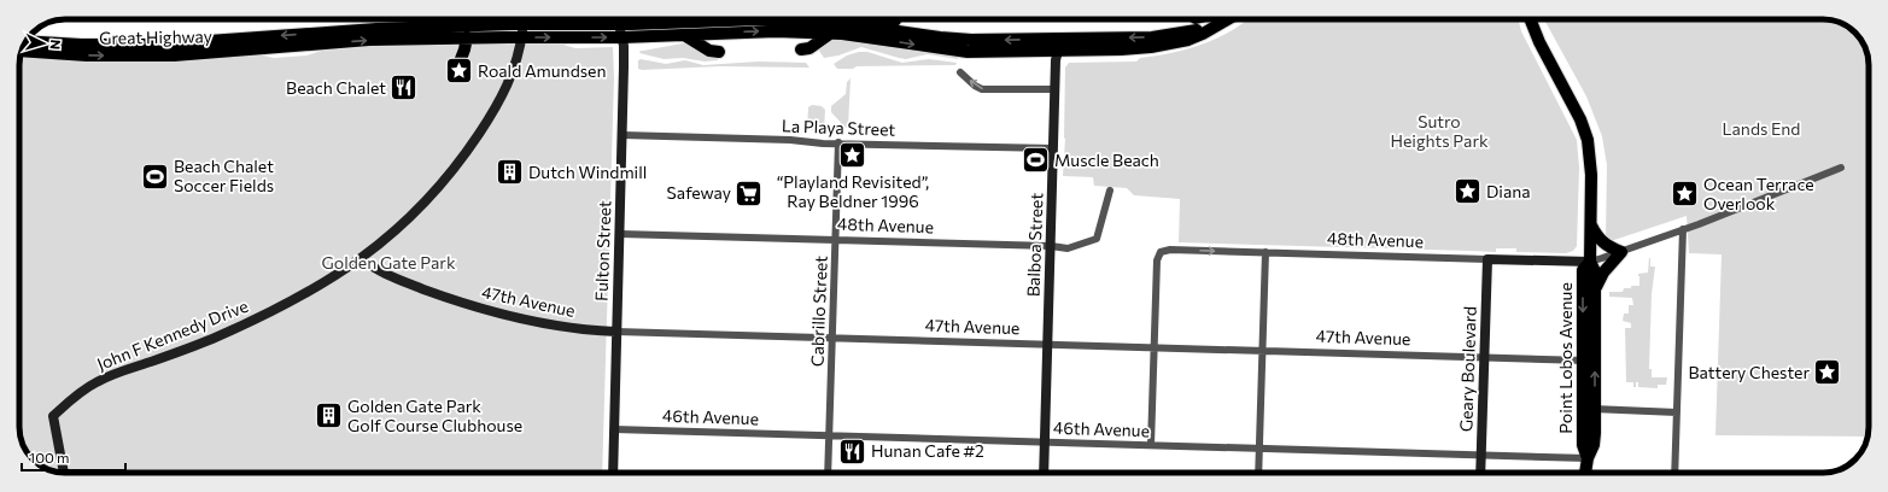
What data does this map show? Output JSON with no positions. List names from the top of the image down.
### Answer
{
  "streets": {
    "main road": ["Great Highway", "Point Lobos Avenue"],
    "street": [
      "La Playa Street",
      "48th Avenue",
      "Balboa Street",
      "Fulton Street",
      "47th Avenue",
      "Cabrillo Street",
      "John F Kennedy Drive",
      "Geary Boulevard",
      "46th Avenue"
    ]
  },
  "crossings": [
    ["Great Highway", "Balboa Street"],
    ["Great Highway", "Fulton Street"],
    ["Great Highway", "John F Kennedy Drive"],
    ["La Playa Street", "Balboa Street"],
    ["La Playa Street", "Fulton Street"],
    ["La Playa Street", "Cabrillo Street"],
    ["48th Avenue", "Balboa Street"],
    ["48th Avenue", "Fulton Street"],
    ["48th Avenue", "47th Avenue"],
    ["48th Avenue", "Cabrillo Street"],
    ["48th Avenue", "Point Lobos Avenue"],
    ["48th Avenue", "Geary Boulevard"],
    ["Balboa Street", "47th Avenue"],
    ["Balboa Street", "46th Avenue"],
    ["Fulton Street", "47th Avenue"],
    ["Fulton Street", "46th Avenue"],
    ["47th Avenue", "Cabrillo Street"],
    ["47th Avenue", "John F Kennedy Drive"],
    ["47th Avenue", "Point Lobos Avenue"],
    ["47th Avenue", "Geary Boulevard"],
    ["Cabrillo Street", "46th Avenue"],
    ["Point Lobos Avenue", "46th Avenue"],
    ["Geary Boulevard", "46th Avenue"]
  ],
  "parks": ["Sutro Heights Park", "Lands End", "Golden Gate Park"],
  "places": {
    "place": [
      "Roald Amundsen",
      "“Playland Revisited”, Ray Beldner 1996",
      "Diana",
      "Ocean Terrace Overlook",
      "Battery Chester"
    ],
    "restaurant": ["Beach Chalet", "Hunan Cafe #2"],
    "sports": ["Muscle Beach", "Beach Chalet Soccer Fields"],
    "building": ["Dutch Windmill", "Golden Gate Park Golf Course Clubhouse"],
    "supermarket": ["Safeway"]
  },
  "scale_bar": "100 m",
  "north": "right"
}
